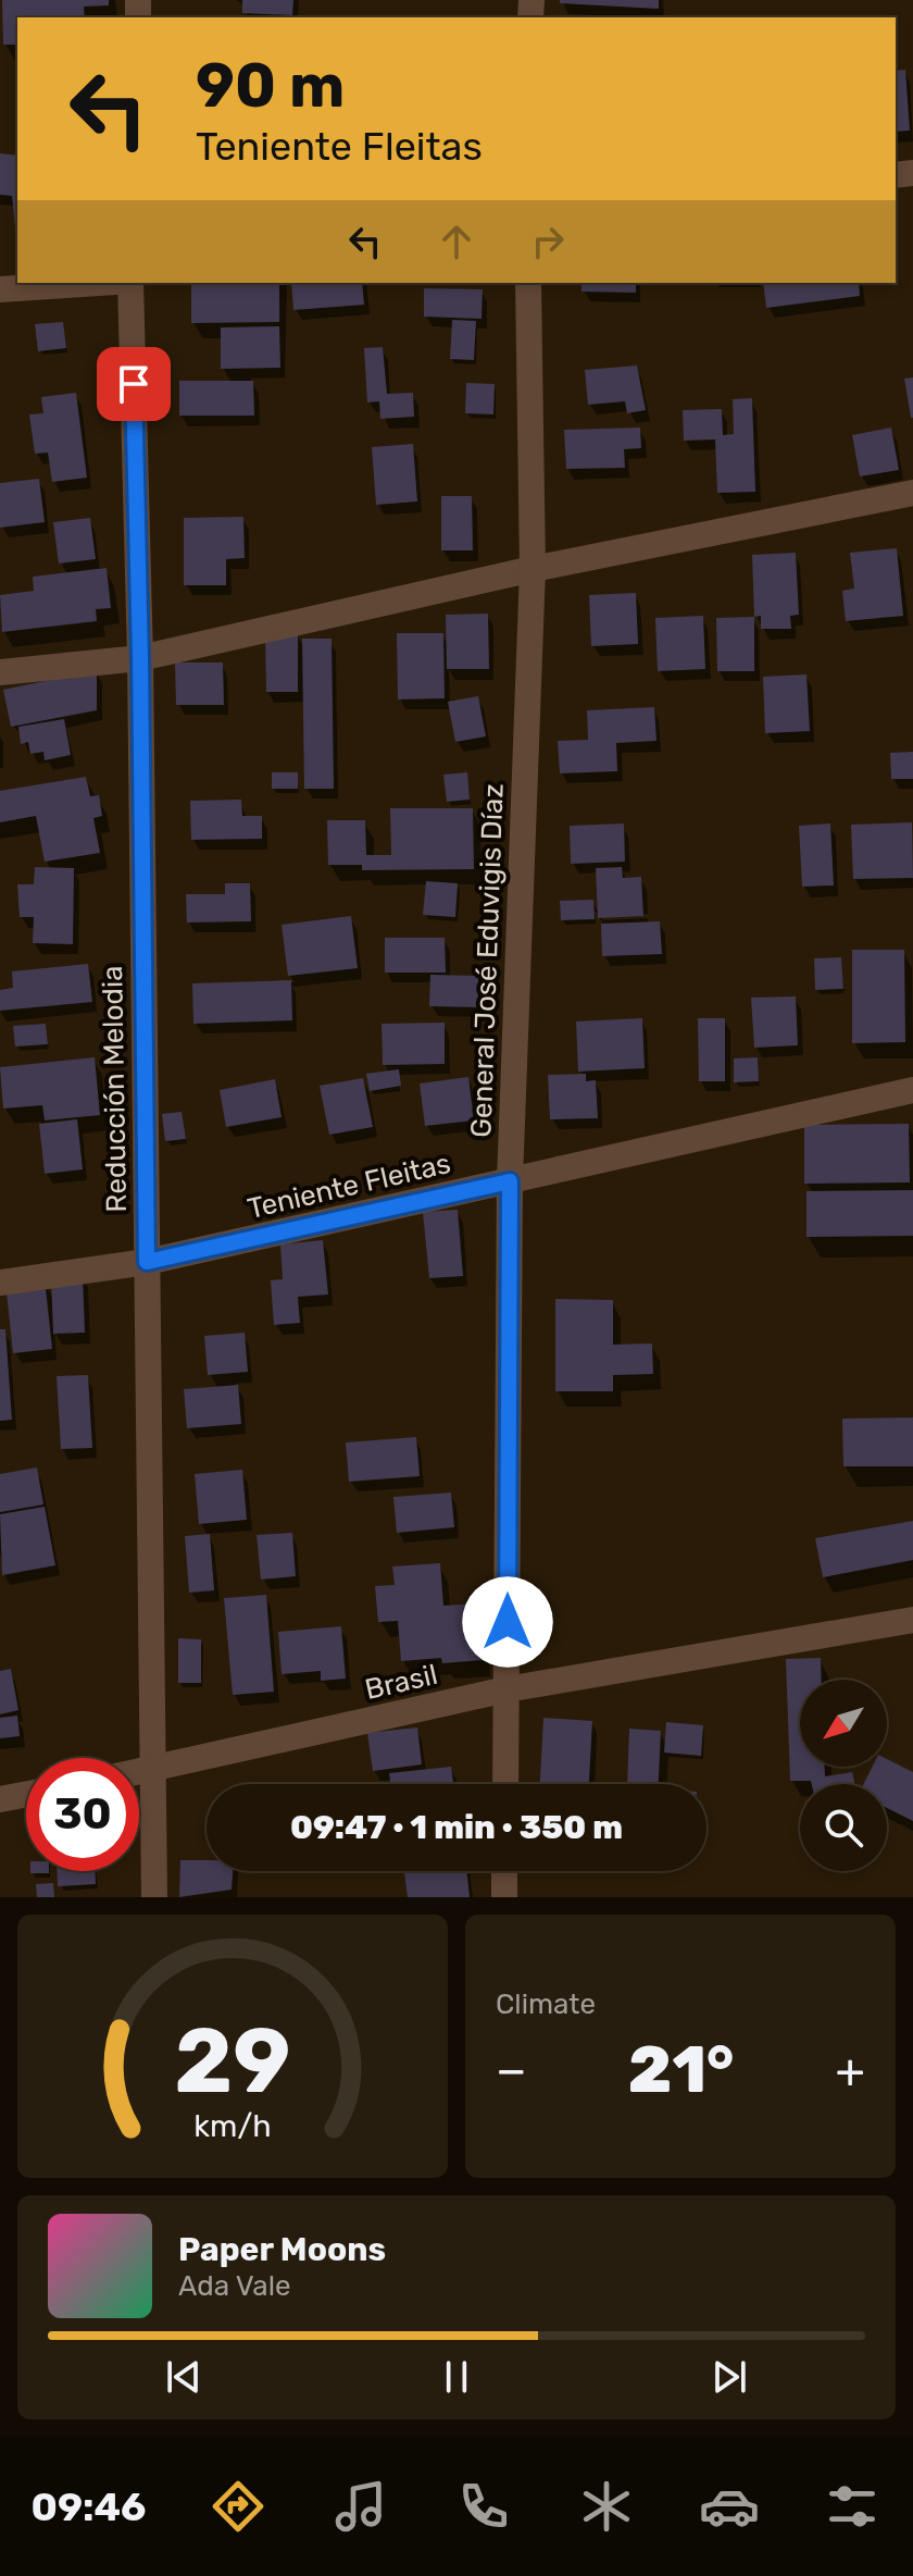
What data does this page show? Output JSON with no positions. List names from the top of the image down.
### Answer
{
  "streets": {
    "street": [
      "General José Eduvigis Díaz",
      "Reducción Melodia",
      "Teniente Fleitas",
      "Brasil"
    ]
  },
  "crossings": [
    ["General José Eduvigis Díaz", "Teniente Fleitas"],
    ["General José Eduvigis Díaz", "Brasil"],
    ["Reducción Melodia", "Teniente Fleitas"],
    ["Reducción Melodia", "Brasil"]
  ],
  "north": "bottom left",
  "page": {
    "turn": ["90 m", "Teniente Fleitas"],
    "limit": "30",
    "trip": "09:47 · 1 min · 350 m",
    "tile": "Climate",
    "heat": ["−", "21°", "+"],
    "song": ["Paper Moons", "Ada Vale"],
    "tabs": "09:46",
    "gauge": ["29", "km/h"]
  }
}
